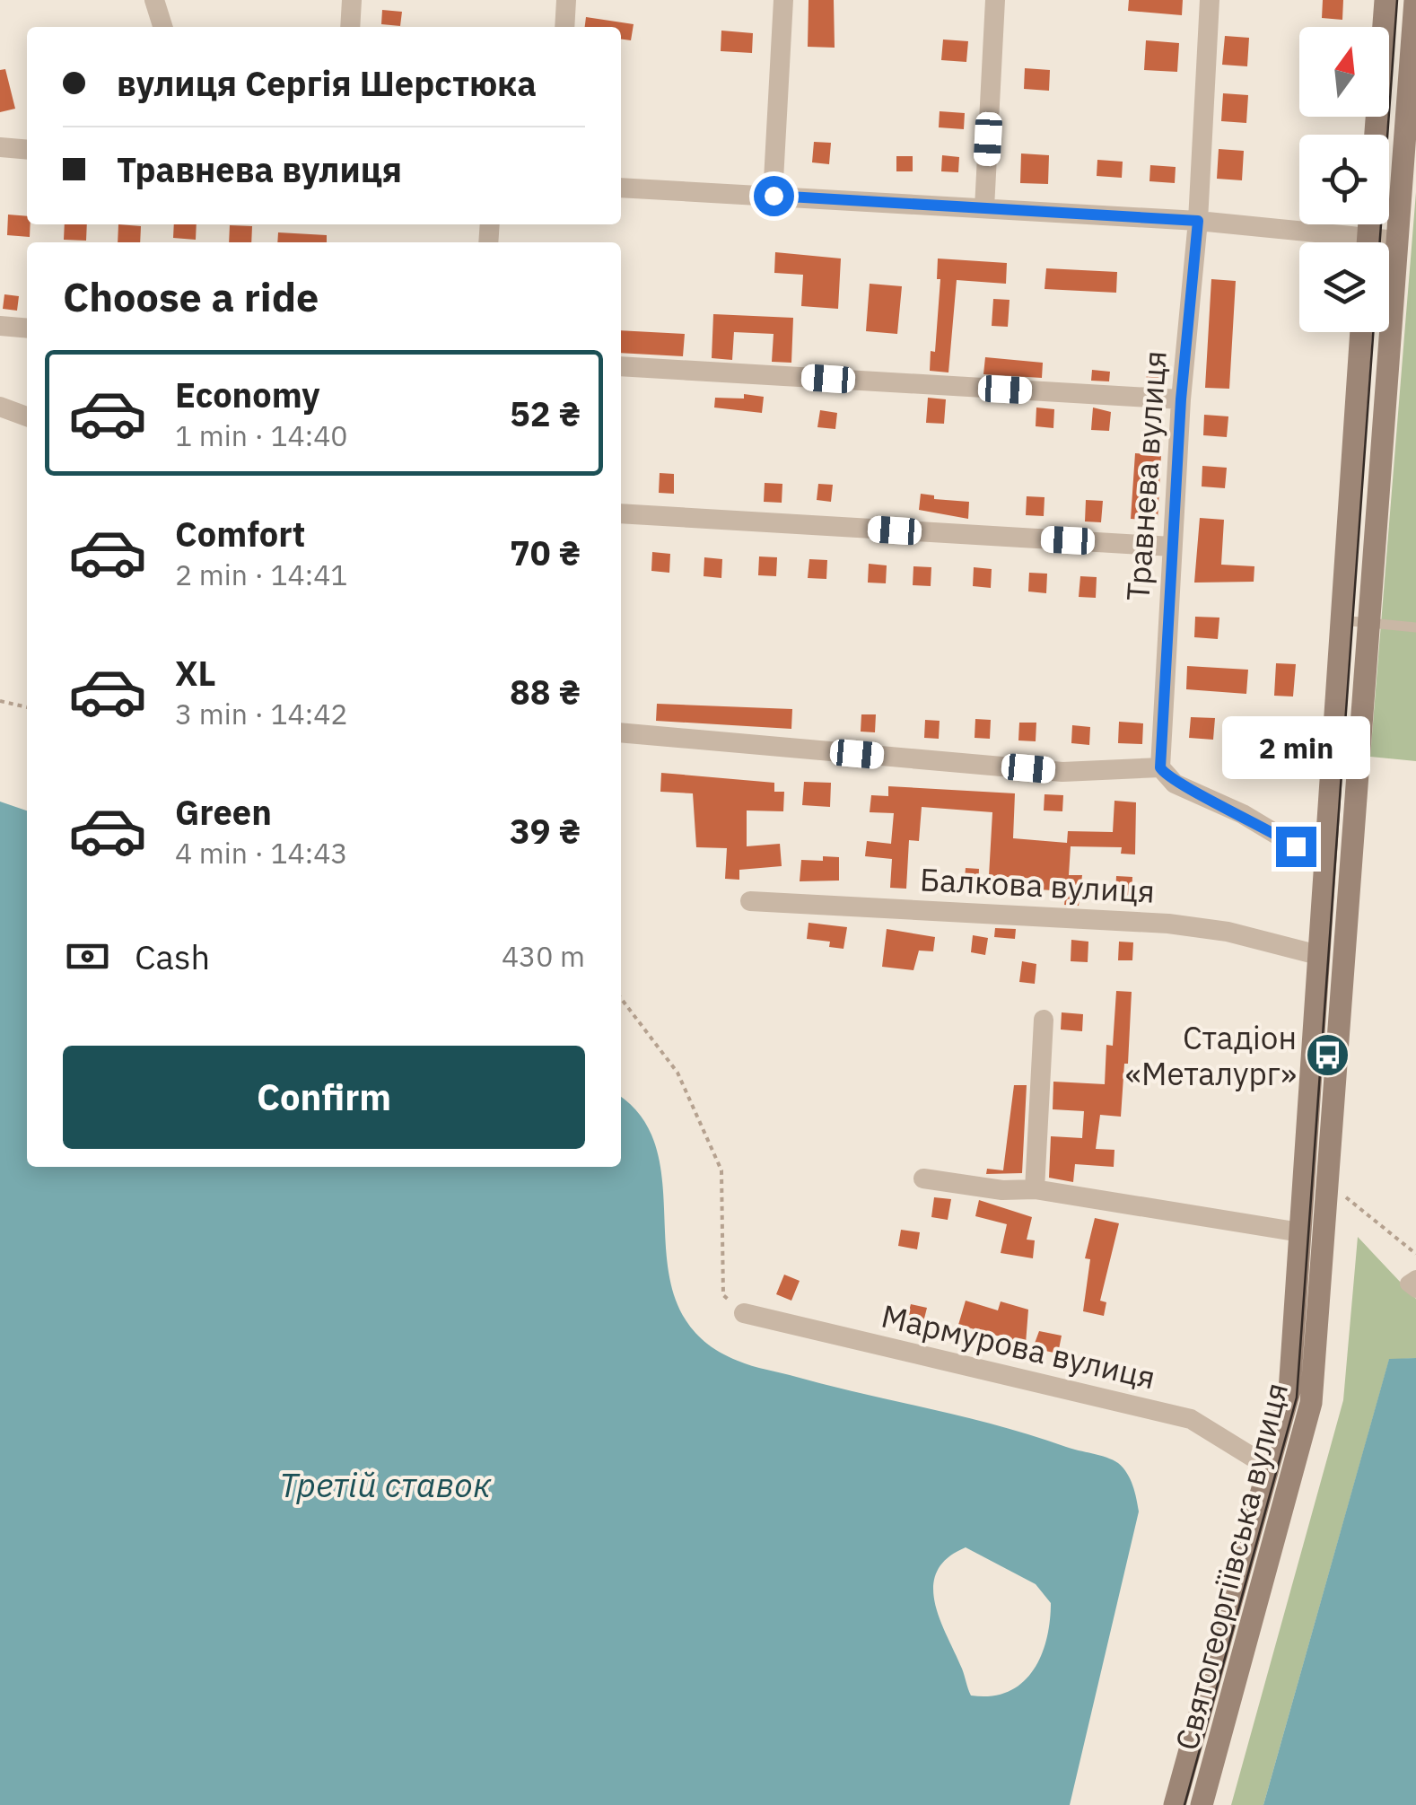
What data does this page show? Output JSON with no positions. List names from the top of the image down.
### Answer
{
  "streets": {
    "main road": ["Святогеоргіївська вулиця"],
    "street": ["Травнева вулиця", "Балкова вулиця", "Мармурова вулиця"]
  },
  "crossings": [
    ["Балкова вулиця", "Святогеоргіївська вулиця"],
    ["Мармурова вулиця", "Святогеоргіївська вулиця"]
  ],
  "water": ["Третій ставок"],
  "places": {
    "bus stop": ["Стадіон «Металург»"]
  },
  "north": "top",
  "page": {
    "banner": ["вулиця Сергія Шерстюка", "Травнева вулиця"],
    "heading": "Choose a ride",
    "list": [
      {
        "name": "Economy",
        "note": "1 min · 14:40",
        "value": "52 ₴"
      },
      {
        "name": "Comfort",
        "note": "2 min · 14:41",
        "value": "70 ₴"
      },
      {
        "name": "XL",
        "note": "3 min · 14:42",
        "value": "88 ₴"
      },
      {
        "name": "Green",
        "note": "4 min · 14:43",
        "value": "39 ₴"
      }
    ],
    "bubble": "2 min",
    "pay": ["Cash", "430 m"],
    "buttons": "Confirm"
  }
}
